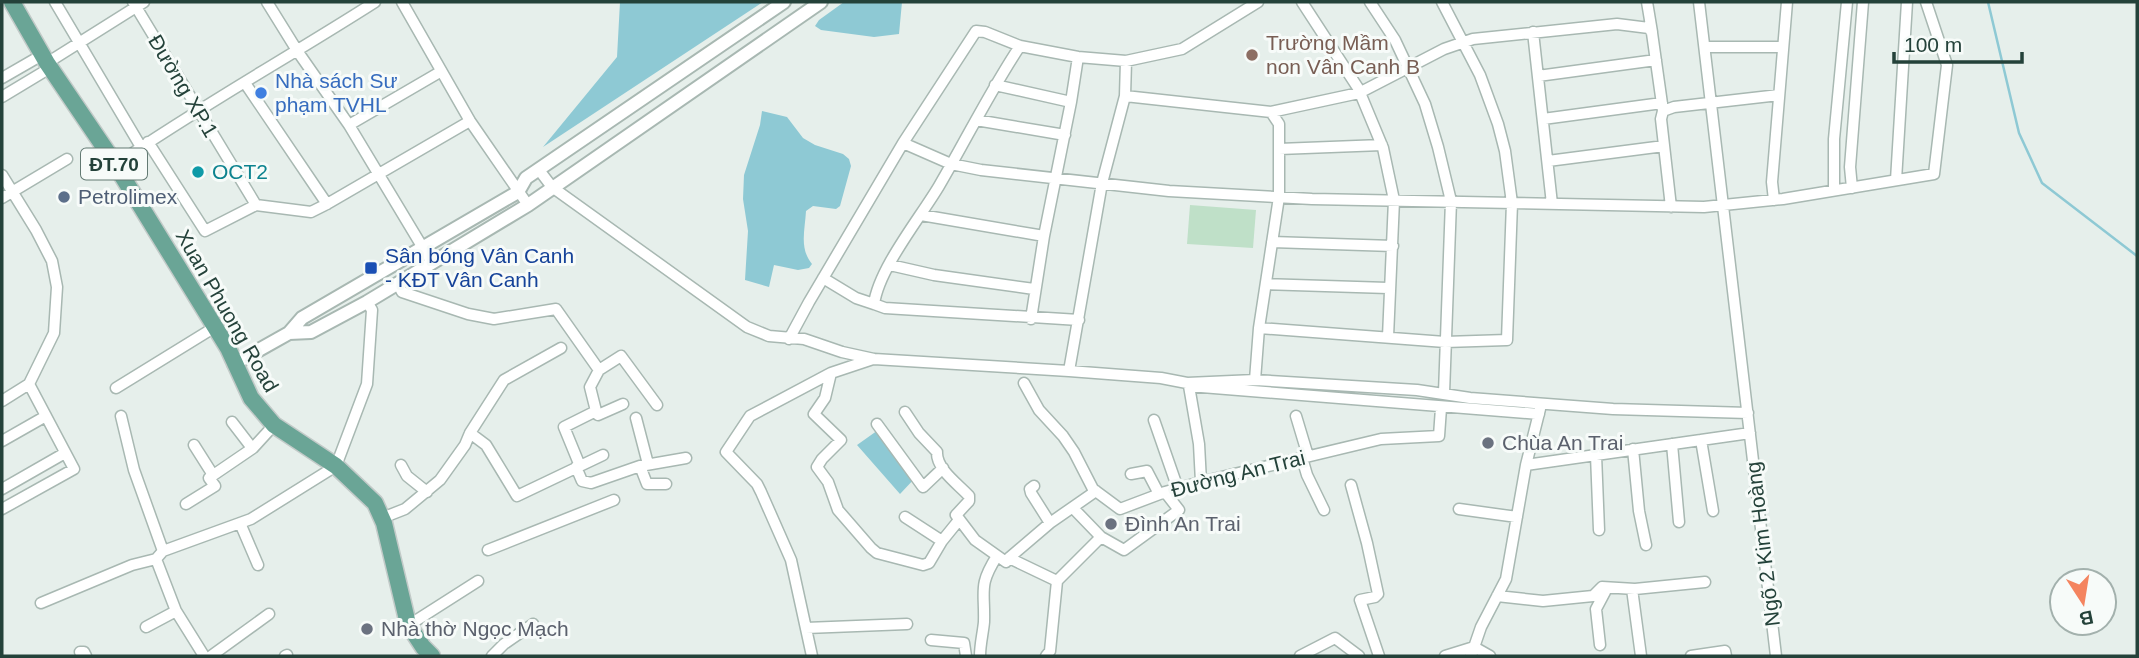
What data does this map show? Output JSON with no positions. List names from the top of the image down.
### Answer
{
  "streets": {
    "main road": ["ĐT.70", "Xuan Phuong Road"],
    "street": ["Đường XP.1", "Đường An Trai", "Ngõ 2 Kim Hoàng"]
  },
  "places": {
    "other": [
      "Trường Mầm non Vân Canh B",
      "Nhà sách Sư phạm TVHL",
      "OCT2",
      "Petrolimex",
      "Chùa An Trai",
      "Đình An Trai",
      "Nhà thờ Ngọc Mạch"
    ],
    "transit": ["Sân bóng Vân Canh - KĐT Vân Canh"]
  },
  "scale_bar": "100 m",
  "north": "bottom"
}
